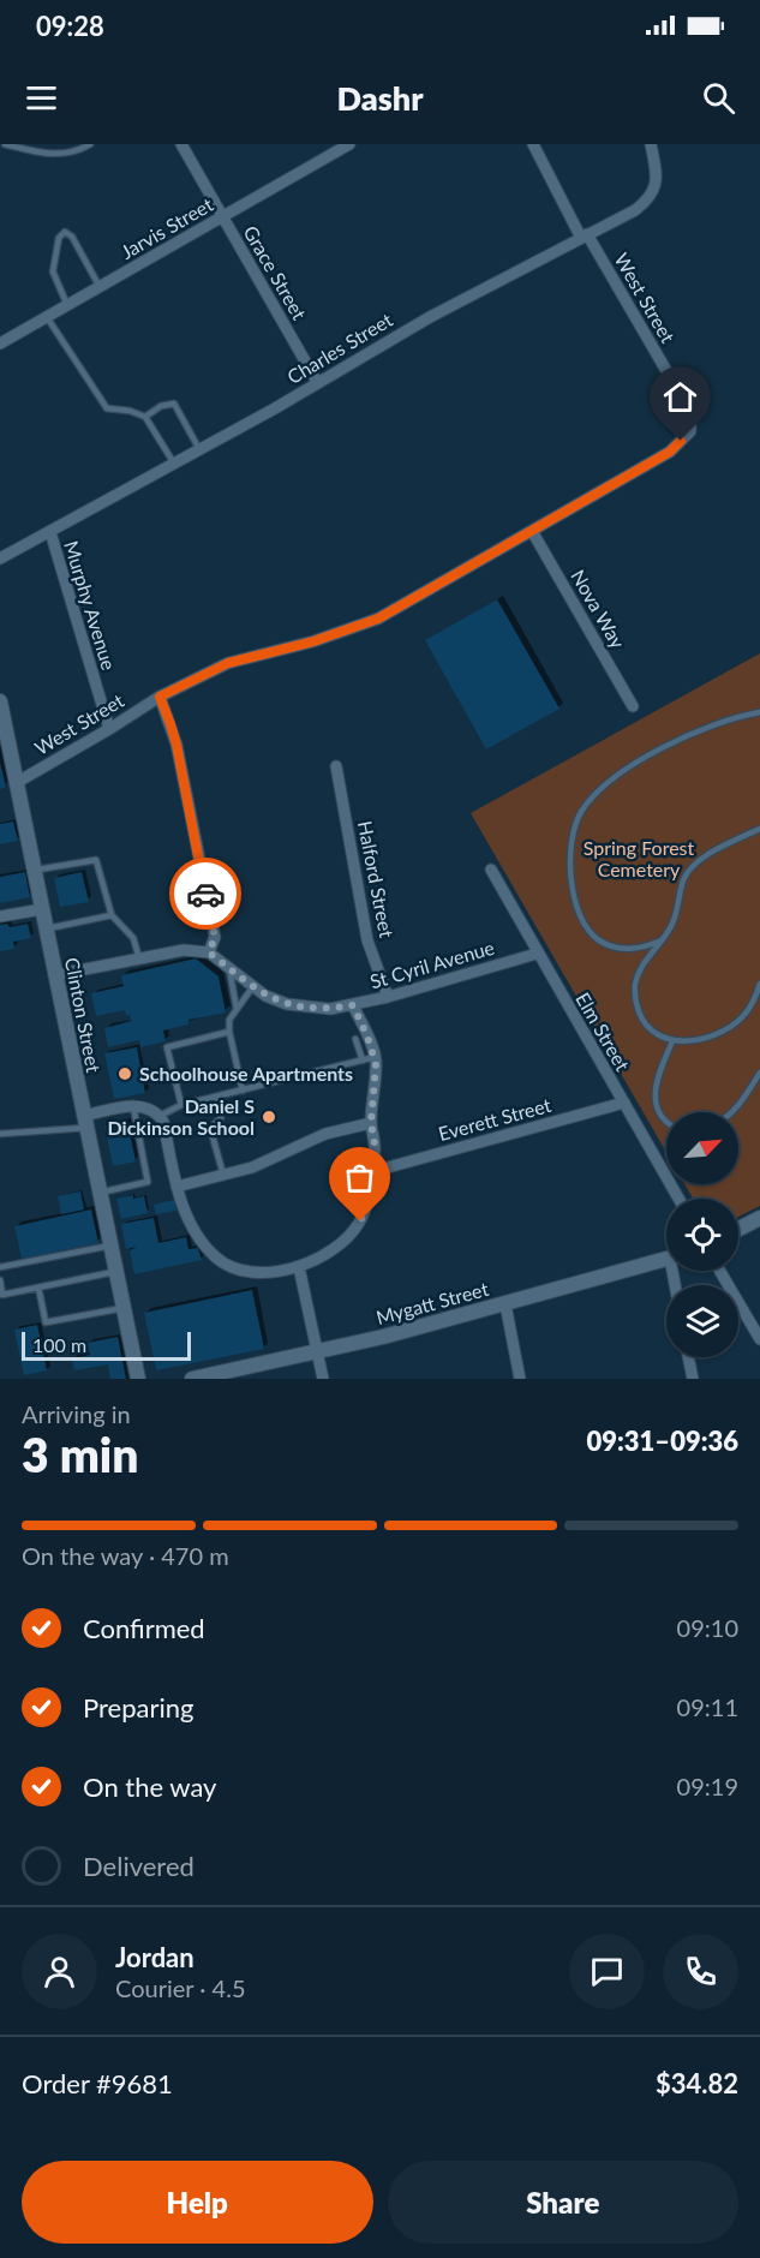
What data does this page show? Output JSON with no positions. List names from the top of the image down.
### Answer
{
  "streets": {
    "street": [
      "Jarvis Street",
      "Grace Street",
      "West Street",
      "Charles Street",
      "Murphy Avenue",
      "Nova Way",
      "Halford Street",
      "St Cyril Avenue",
      "Clinton Street",
      "Elm Street",
      "Everett Street",
      "Mygatt Street"
    ]
  },
  "crossings": [
    ["Jarvis Street", "Grace Street"],
    ["Grace Street", "Charles Street"],
    ["West Street", "Charles Street"],
    ["West Street", "Murphy Avenue"],
    ["West Street", "Nova Way"],
    ["West Street", "Clinton Street"],
    ["Charles Street", "Murphy Avenue"],
    ["Halford Street", "St Cyril Avenue"],
    ["St Cyril Avenue", "Elm Street"],
    ["Elm Street", "Everett Street"]
  ],
  "parks": ["Spring Forest Cemetery"],
  "places": ["Schoolhouse Apartments", "Daniel S Dickinson School"],
  "scale_bar": "100 m",
  "north": "top right",
  "page": {
    "status": "09:28",
    "header": "Dashr",
    "scale": "100 m",
    "heading": ["3 min", "Arriving in", "09:31–09:36"],
    "panel": [
      "Jordan",
      "Courier · 4.5",
      "Order #9681",
      "$34.82"
    ],
    "bar": "On the way · 470 m",
    "list": [
      ["Confirmed", "09:10"],
      ["Preparing", "09:11"],
      ["On the way", "09:19"],
      "Delivered"
    ],
    "buttons": ["Help", "Share"]
  }
}
